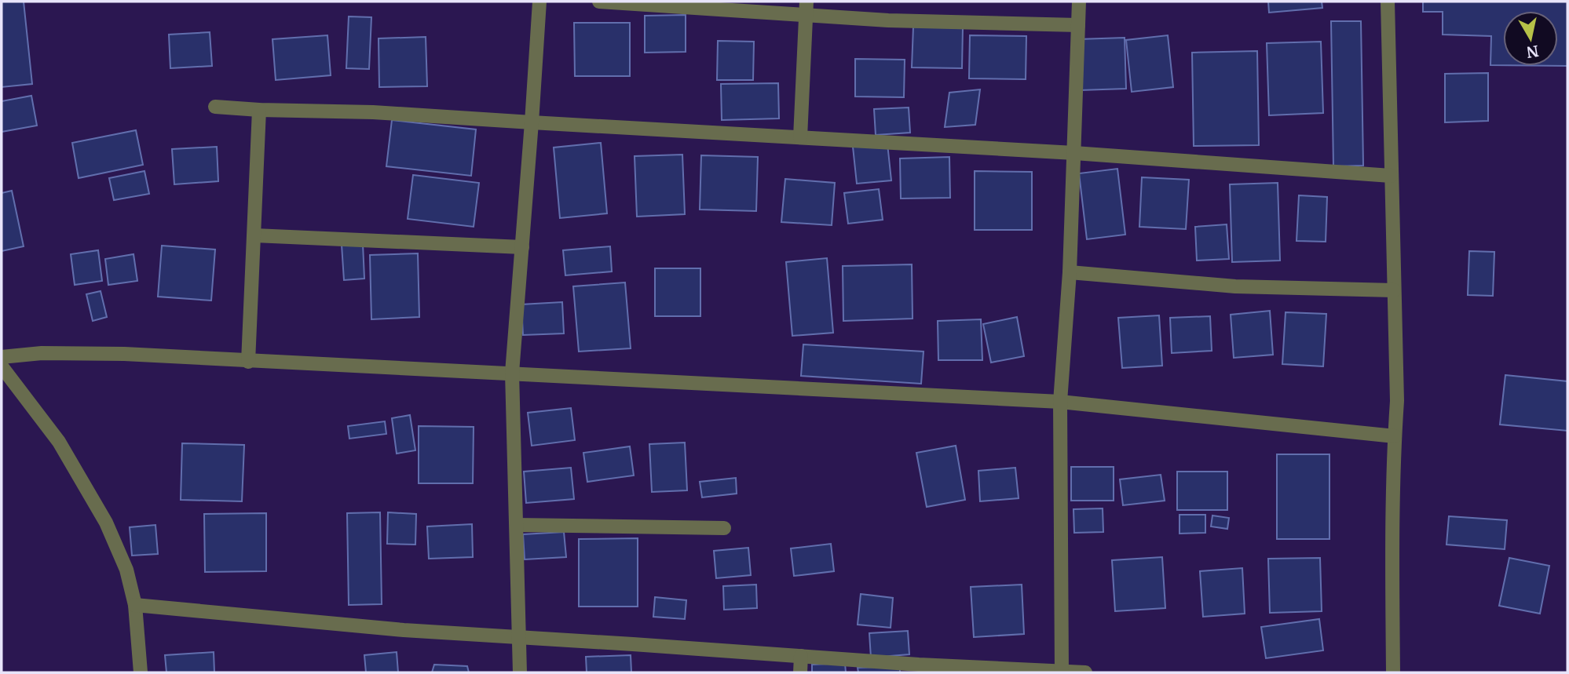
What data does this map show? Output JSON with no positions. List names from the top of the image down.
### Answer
{
  "north": "bottom"
}
